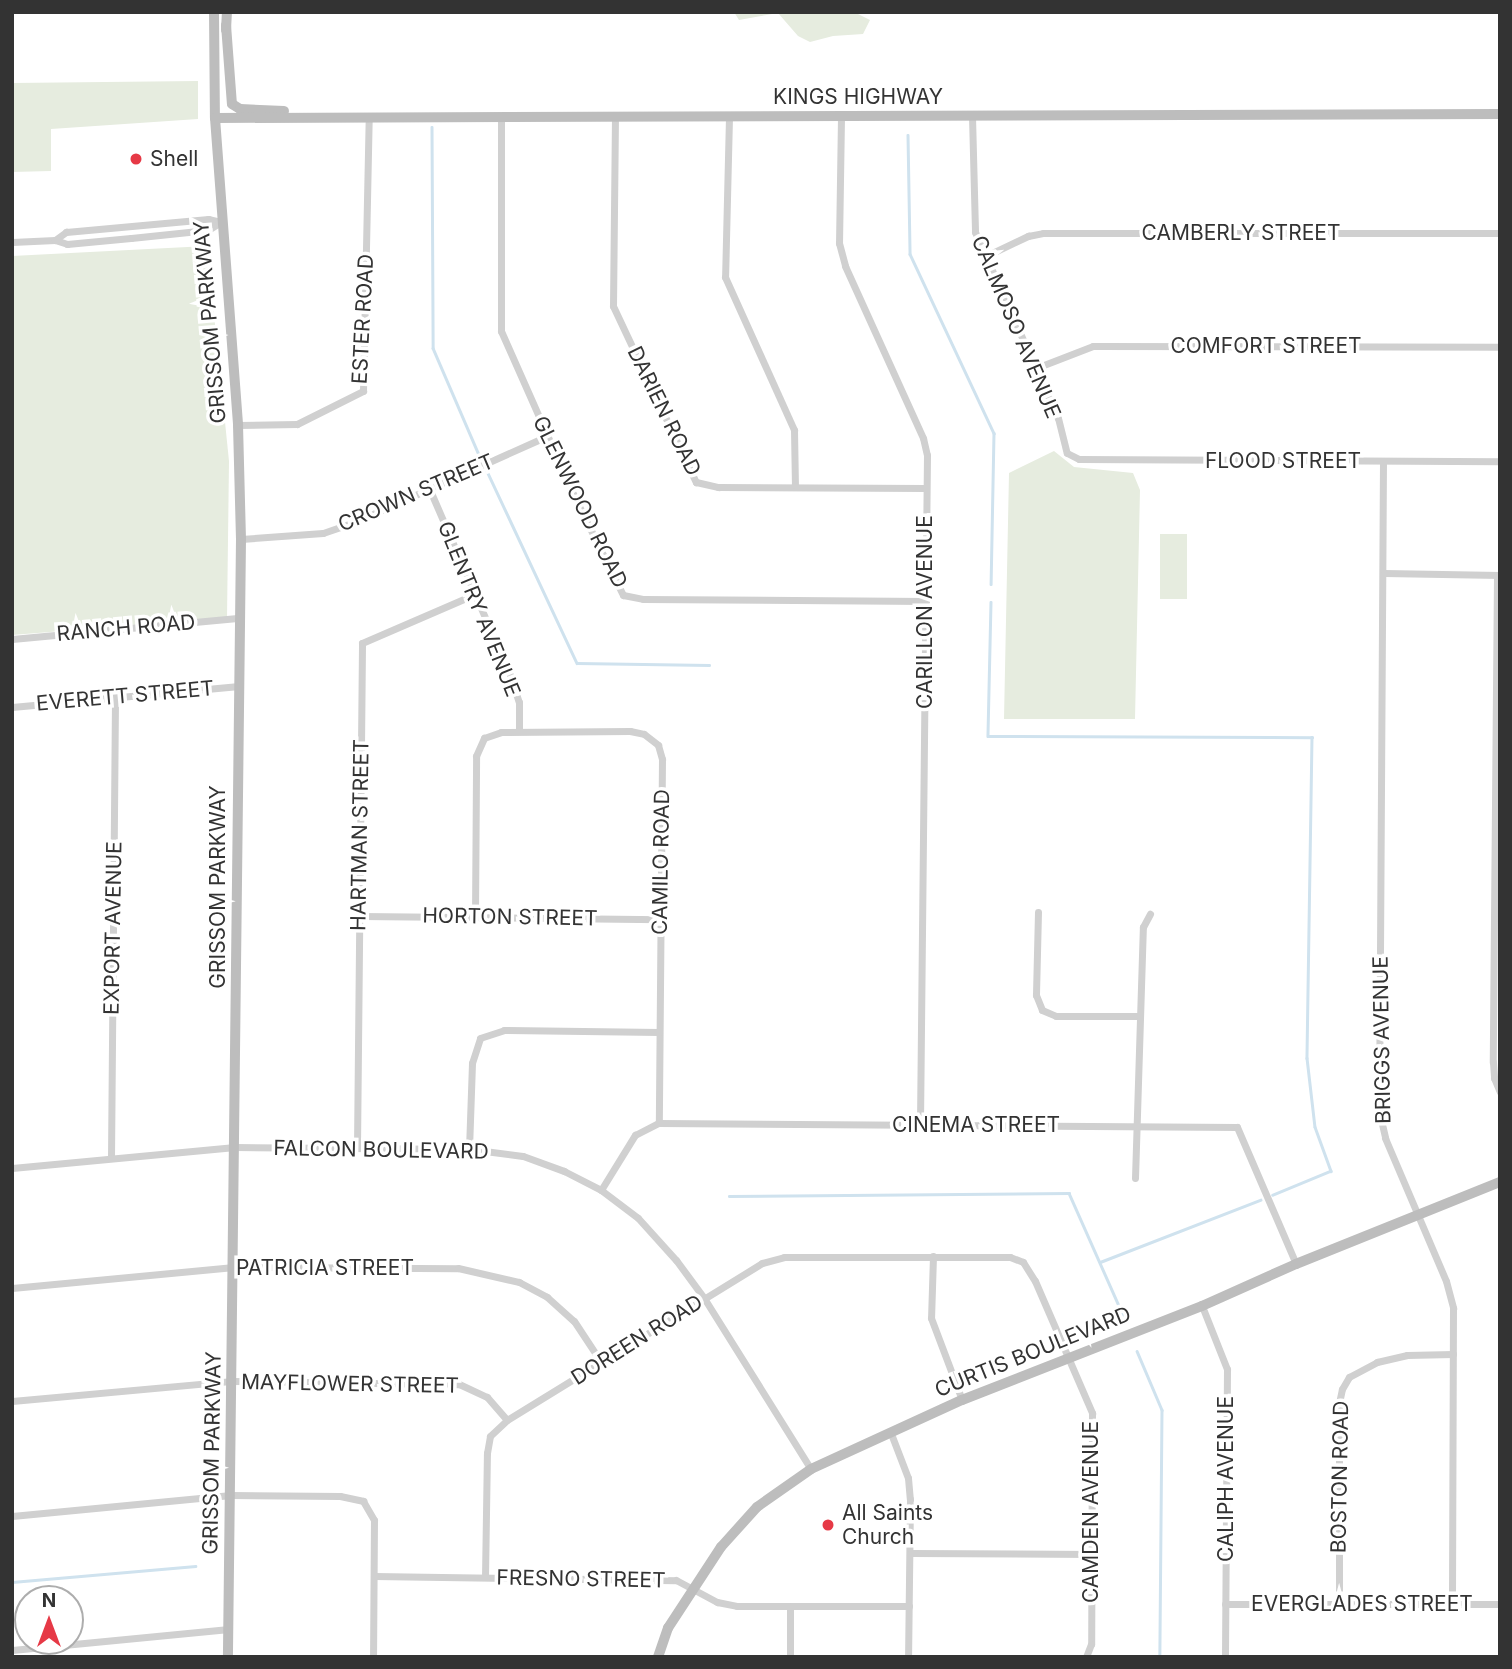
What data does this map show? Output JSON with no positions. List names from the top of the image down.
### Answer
{
  "streets": {
    "street": [
      "KINGS HIGHWAY",
      "CAMBERLY STREET",
      "ESTER ROAD",
      "GRISSOM PARKWAY",
      "CALMOSO AVENUE",
      "COMFORT STREET",
      "DARIEN ROAD",
      "FLOOD STREET",
      "CROWN STREET",
      "GLENWOOD ROAD",
      "GLENTRY AVENUE",
      "CARILLON AVENUE",
      "RANCH ROAD",
      "EVERETT STREET",
      "HARTMAN STREET",
      "CAMILO ROAD",
      "HORTON STREET",
      "EXPORT AVENUE",
      "BRIGGS AVENUE",
      "CINEMA STREET",
      "FALCON BOULEVARD",
      "PATRICIA STREET",
      "DOREEN ROAD",
      "CURTIS BOULEVARD",
      "MAYFLOWER STREET",
      "BOSTON ROAD",
      "CALIPH AVENUE",
      "CAMDEN AVENUE",
      "FRESNO STREET",
      "EVERGLADES STREET"
    ]
  },
  "crossings": [
    ["KINGS HIGHWAY", "ESTER ROAD"],
    ["KINGS HIGHWAY", "GRISSOM PARKWAY"],
    ["KINGS HIGHWAY", "CALMOSO AVENUE"],
    ["KINGS HIGHWAY", "DARIEN ROAD"],
    ["KINGS HIGHWAY", "GLENWOOD ROAD"],
    ["KINGS HIGHWAY", "CARILLON AVENUE"],
    ["CAMBERLY STREET", "CALMOSO AVENUE"],
    ["ESTER ROAD", "GRISSOM PARKWAY"],
    ["GRISSOM PARKWAY", "CROWN STREET"],
    ["GRISSOM PARKWAY", "RANCH ROAD"],
    ["GRISSOM PARKWAY", "EVERETT STREET"],
    ["GRISSOM PARKWAY", "FALCON BOULEVARD"],
    ["GRISSOM PARKWAY", "PATRICIA STREET"],
    ["GRISSOM PARKWAY", "MAYFLOWER STREET"],
    ["CALMOSO AVENUE", "COMFORT STREET"],
    ["CALMOSO AVENUE", "FLOOD STREET"],
    ["DARIEN ROAD", "CARILLON AVENUE"],
    ["FLOOD STREET", "BRIGGS AVENUE"],
    ["CROWN STREET", "GLENWOOD ROAD"],
    ["CROWN STREET", "GLENTRY AVENUE"],
    ["GLENWOOD ROAD", "CARILLON AVENUE"],
    ["GLENTRY AVENUE", "HARTMAN STREET"],
    ["GLENTRY AVENUE", "CAMILO ROAD"],
    ["CARILLON AVENUE", "CINEMA STREET"],
    ["EVERETT STREET", "EXPORT AVENUE"],
    ["HARTMAN STREET", "HORTON STREET"],
    ["HARTMAN STREET", "FALCON BOULEVARD"],
    ["CAMILO ROAD", "HORTON STREET"],
    ["CAMILO ROAD", "CINEMA STREET"],
    ["EXPORT AVENUE", "FALCON BOULEVARD"],
    ["BRIGGS AVENUE", "CURTIS BOULEVARD"],
    ["BRIGGS AVENUE", "BOSTON ROAD"],
    ["BRIGGS AVENUE", "EVERGLADES STREET"],
    ["CINEMA STREET", "CURTIS BOULEVARD"],
    ["FALCON BOULEVARD", "DOREEN ROAD"],
    ["FALCON BOULEVARD", "CURTIS BOULEVARD"],
    ["PATRICIA STREET", "DOREEN ROAD"],
    ["DOREEN ROAD", "MAYFLOWER STREET"],
    ["DOREEN ROAD", "CAMDEN AVENUE"],
    ["DOREEN ROAD", "FRESNO STREET"],
    ["CURTIS BOULEVARD", "CALIPH AVENUE"],
    ["CURTIS BOULEVARD", "CAMDEN AVENUE"],
    ["CURTIS BOULEVARD", "FRESNO STREET"],
    ["BOSTON ROAD", "EVERGLADES STREET"],
    ["CALIPH AVENUE", "EVERGLADES STREET"]
  ],
  "places": ["Shell", "All Saints Church"],
  "north": "top"
}
